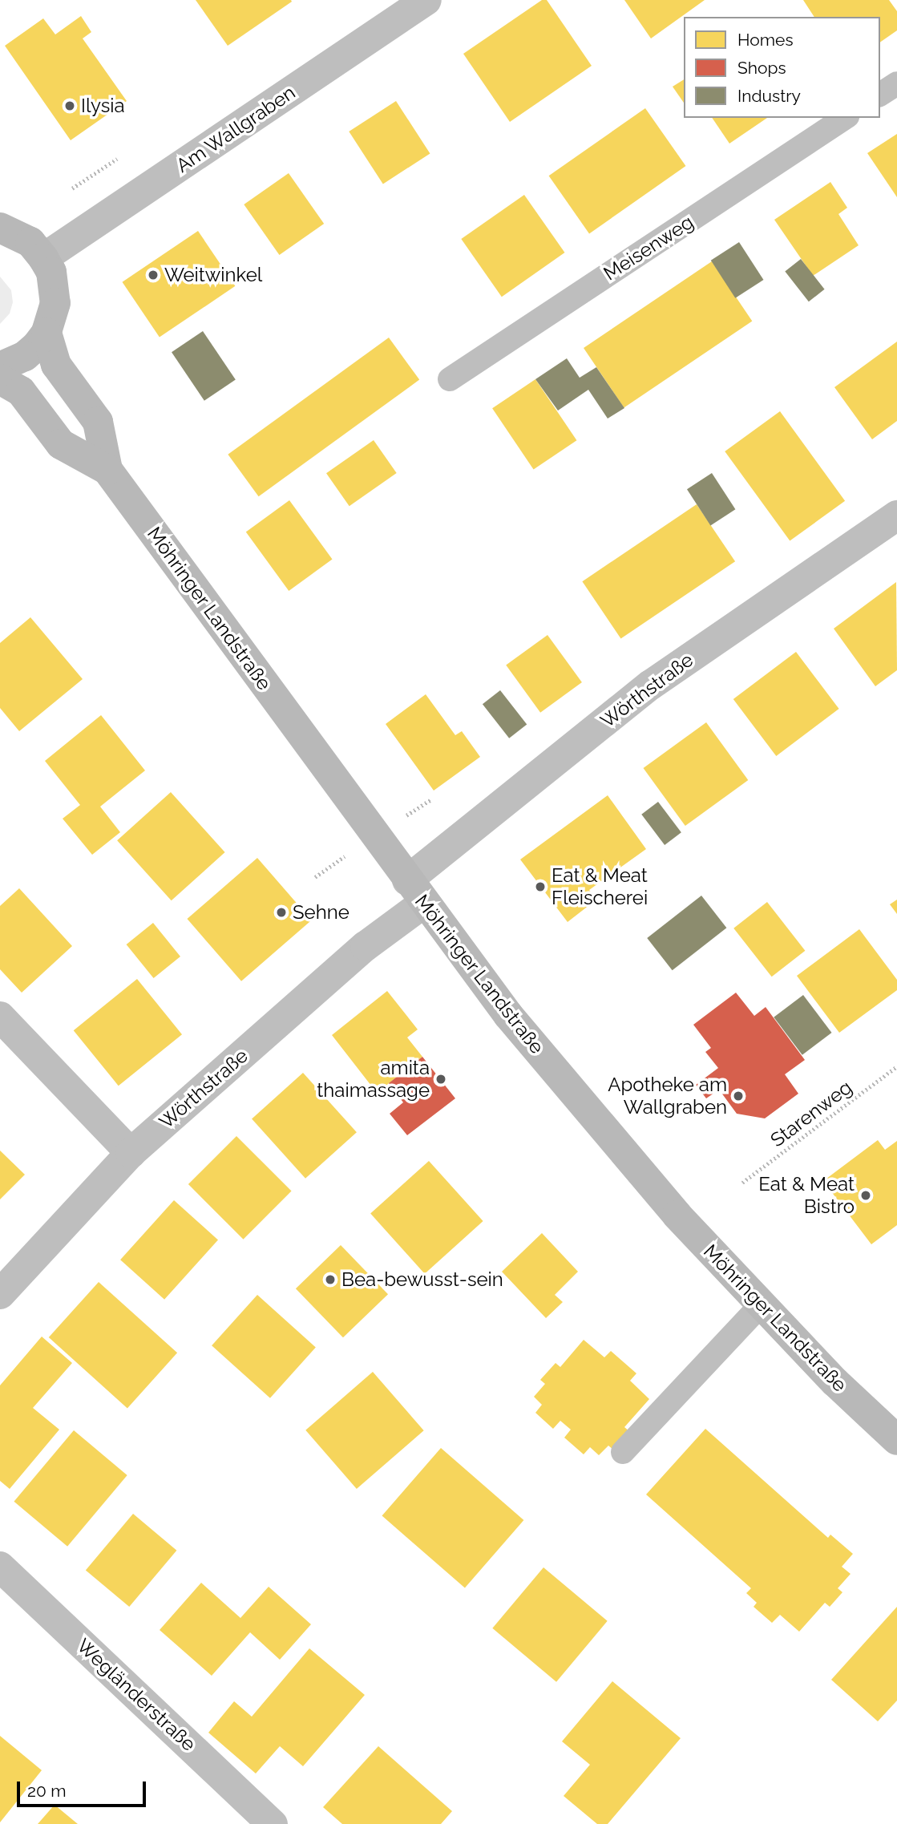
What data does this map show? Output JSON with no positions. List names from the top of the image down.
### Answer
{
  "streets": {
    "main road": ["Möhringer Landstraße"],
    "street": ["Am Wallgraben", "Wörthstraße", "Wegländerstraße"],
    "lane": ["Meisenweg"],
    "path": ["Starenweg"]
  },
  "crossings": [
    ["Möhringer Landstraße", "Wörthstraße"]
  ],
  "places": [
    "Ilysia",
    "Weitwinkel",
    "Eat & Meat Fleischerei",
    "Sehne",
    "amita thaimassage",
    "Apotheke am Wallgraben",
    "Eat & Meat Bistro",
    "Bea-bewusst-sein"
  ],
  "legend": ["Homes", "Shops", "Industry"],
  "scale_bar": "20 m"
}
